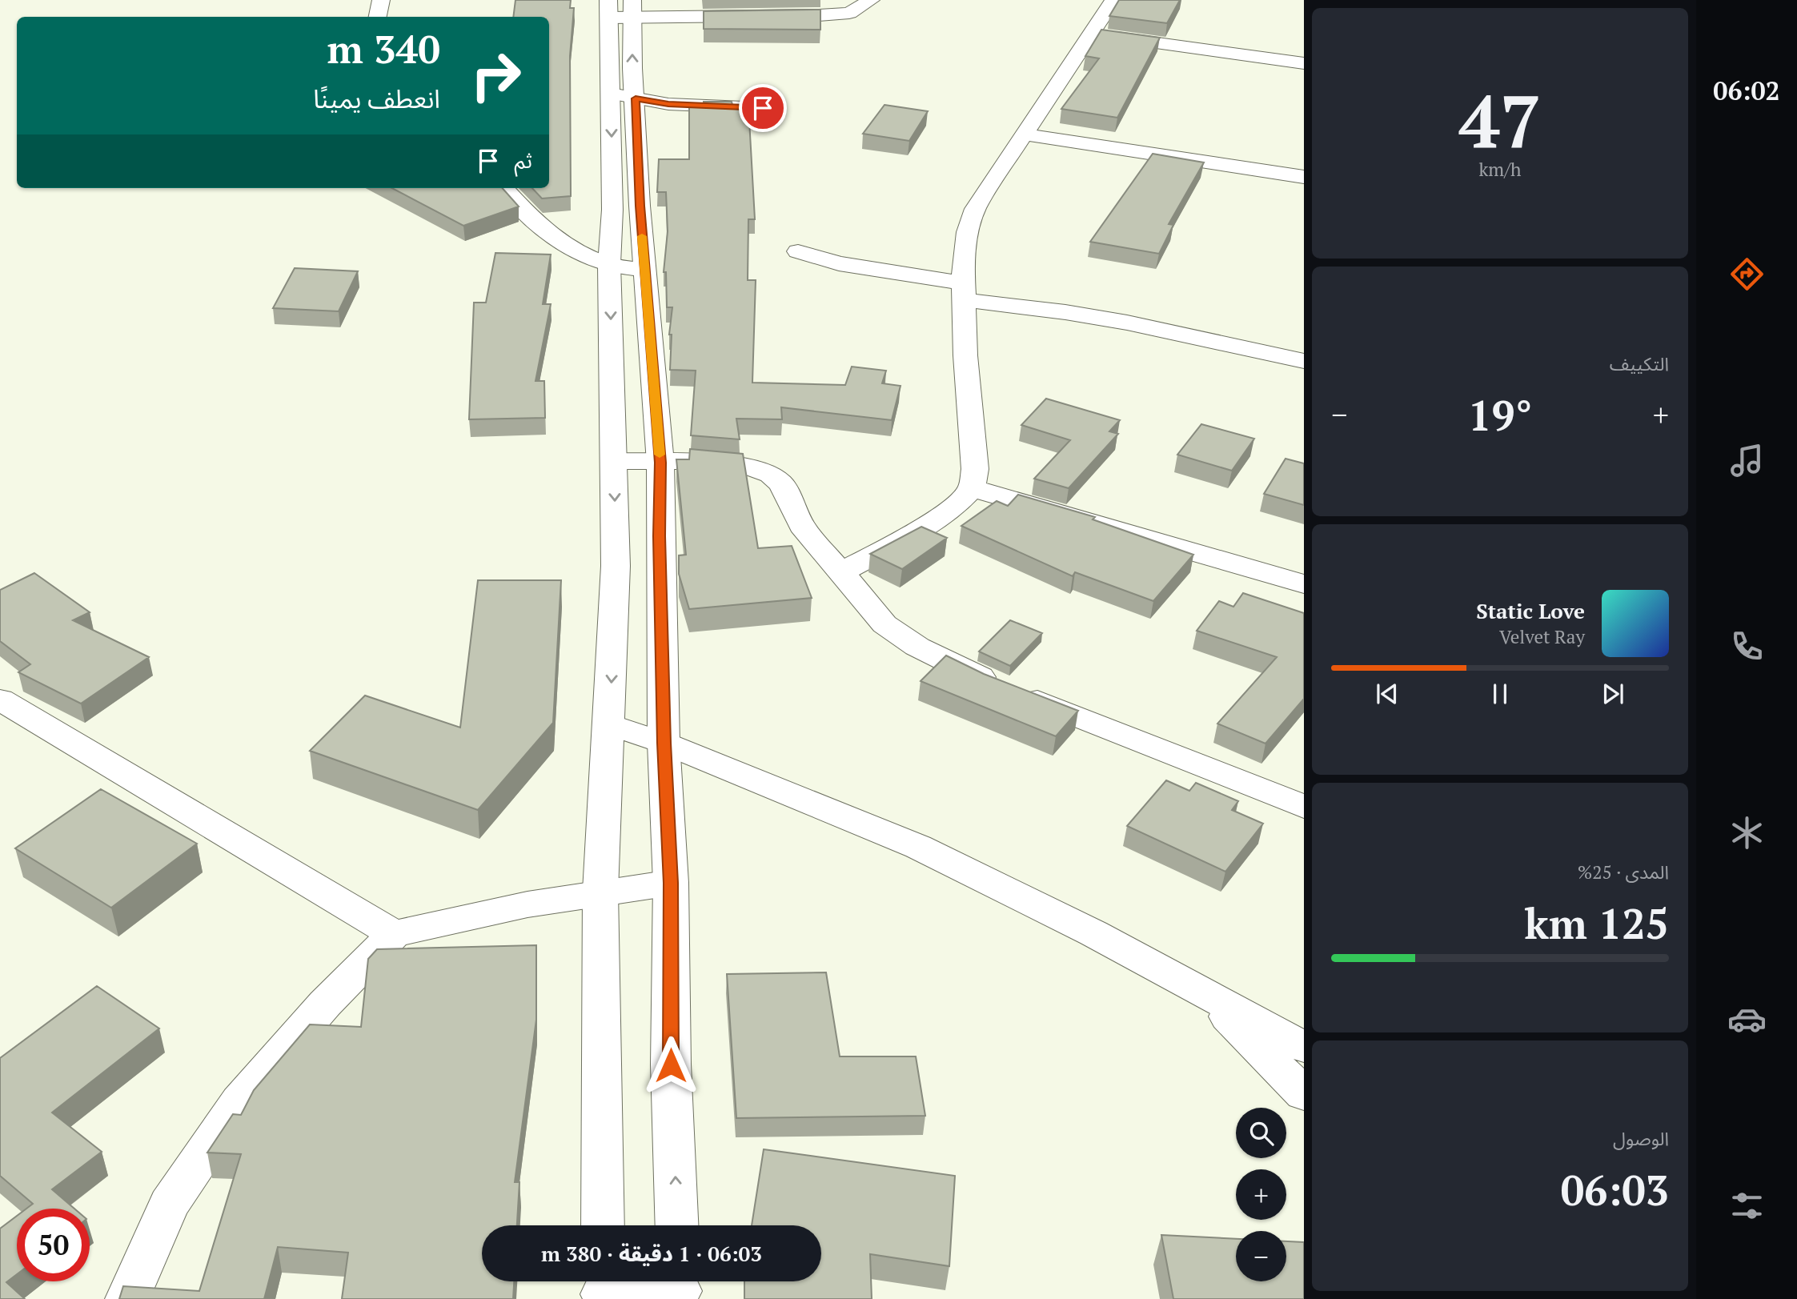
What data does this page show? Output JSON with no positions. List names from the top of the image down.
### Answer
{
  "page": {
    "tabs": "06:02",
    "tile": [
      ["47", "km/h"],
      "التكييف",
      ["المدى · 25%", "125 km"],
      ["الوصول", "06:03"]
    ],
    "turn": ["340 m", "انعطف يمينًا"],
    "then": "ثم",
    "heat": ["−", "19°", "+"],
    "song": ["Static Love", "Velvet Ray"],
    "map_buttons": ["+", "−"],
    "limit": "50",
    "trip": "06:03 · 1 دقيقة · 380 m"
  }
}
